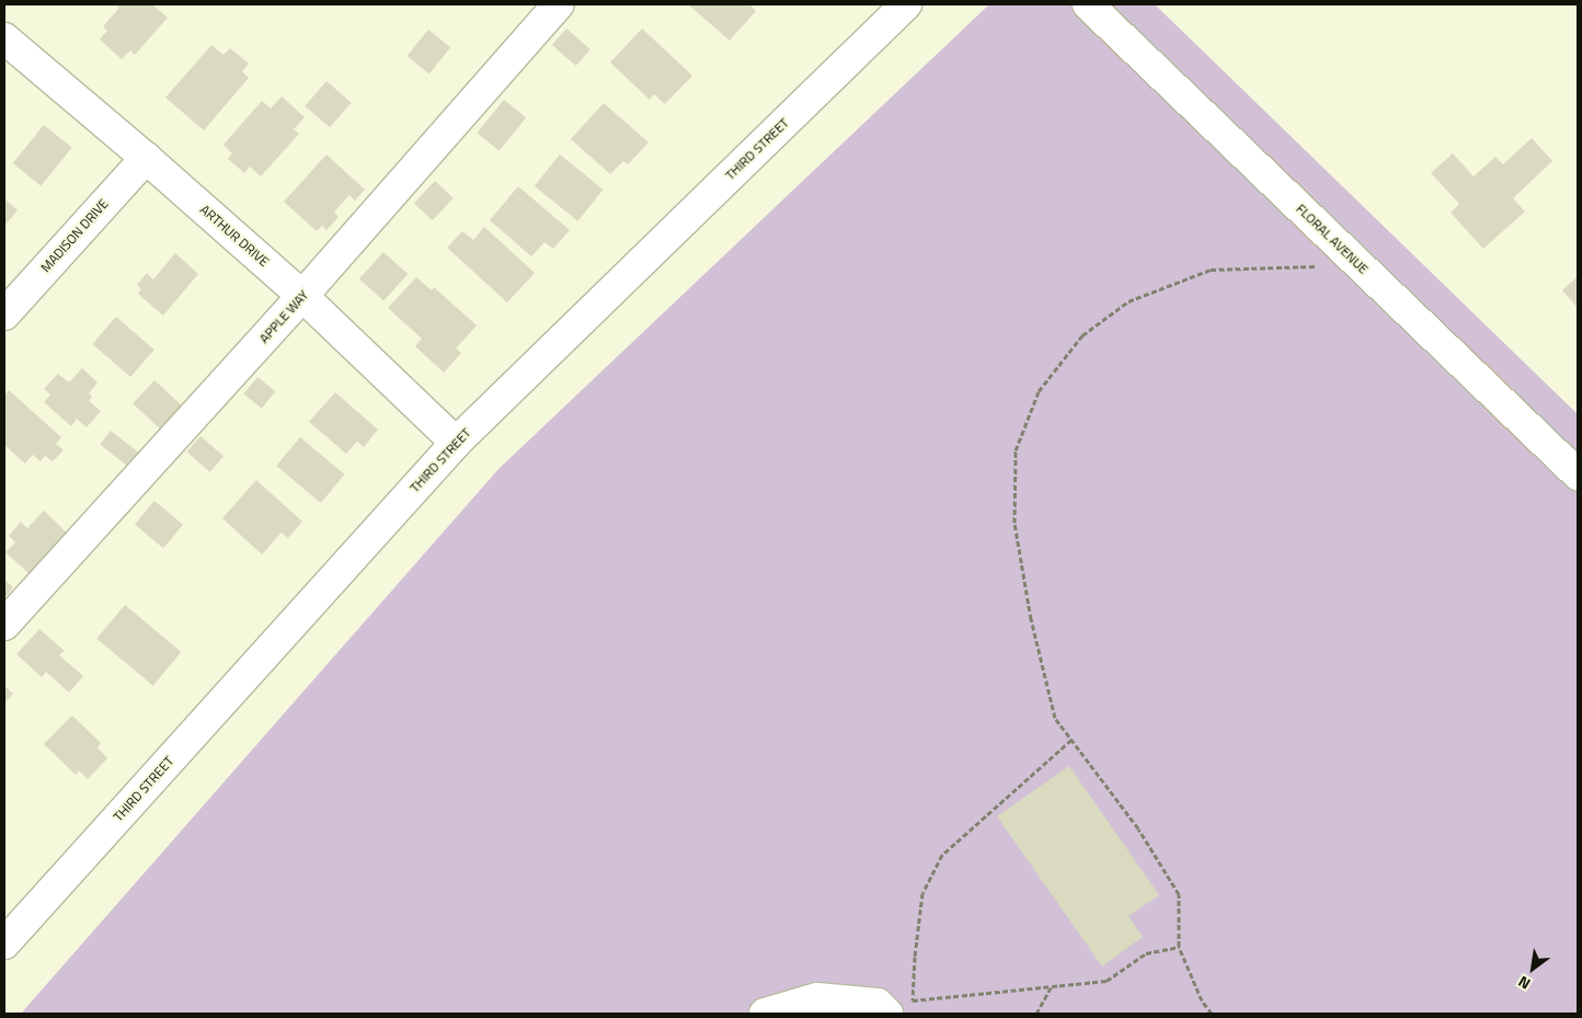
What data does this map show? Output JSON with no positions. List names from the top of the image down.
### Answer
{
  "streets": {
    "street": [
      "THIRD STREET",
      "MADISON DRIVE",
      "ARTHUR DRIVE",
      "FLORAL AVENUE",
      "APPLE WAY"
    ]
  },
  "crossings": [
    ["THIRD STREET", "ARTHUR DRIVE"],
    ["MADISON DRIVE", "ARTHUR DRIVE"],
    ["ARTHUR DRIVE", "APPLE WAY"]
  ],
  "north": "bottom left"
}
